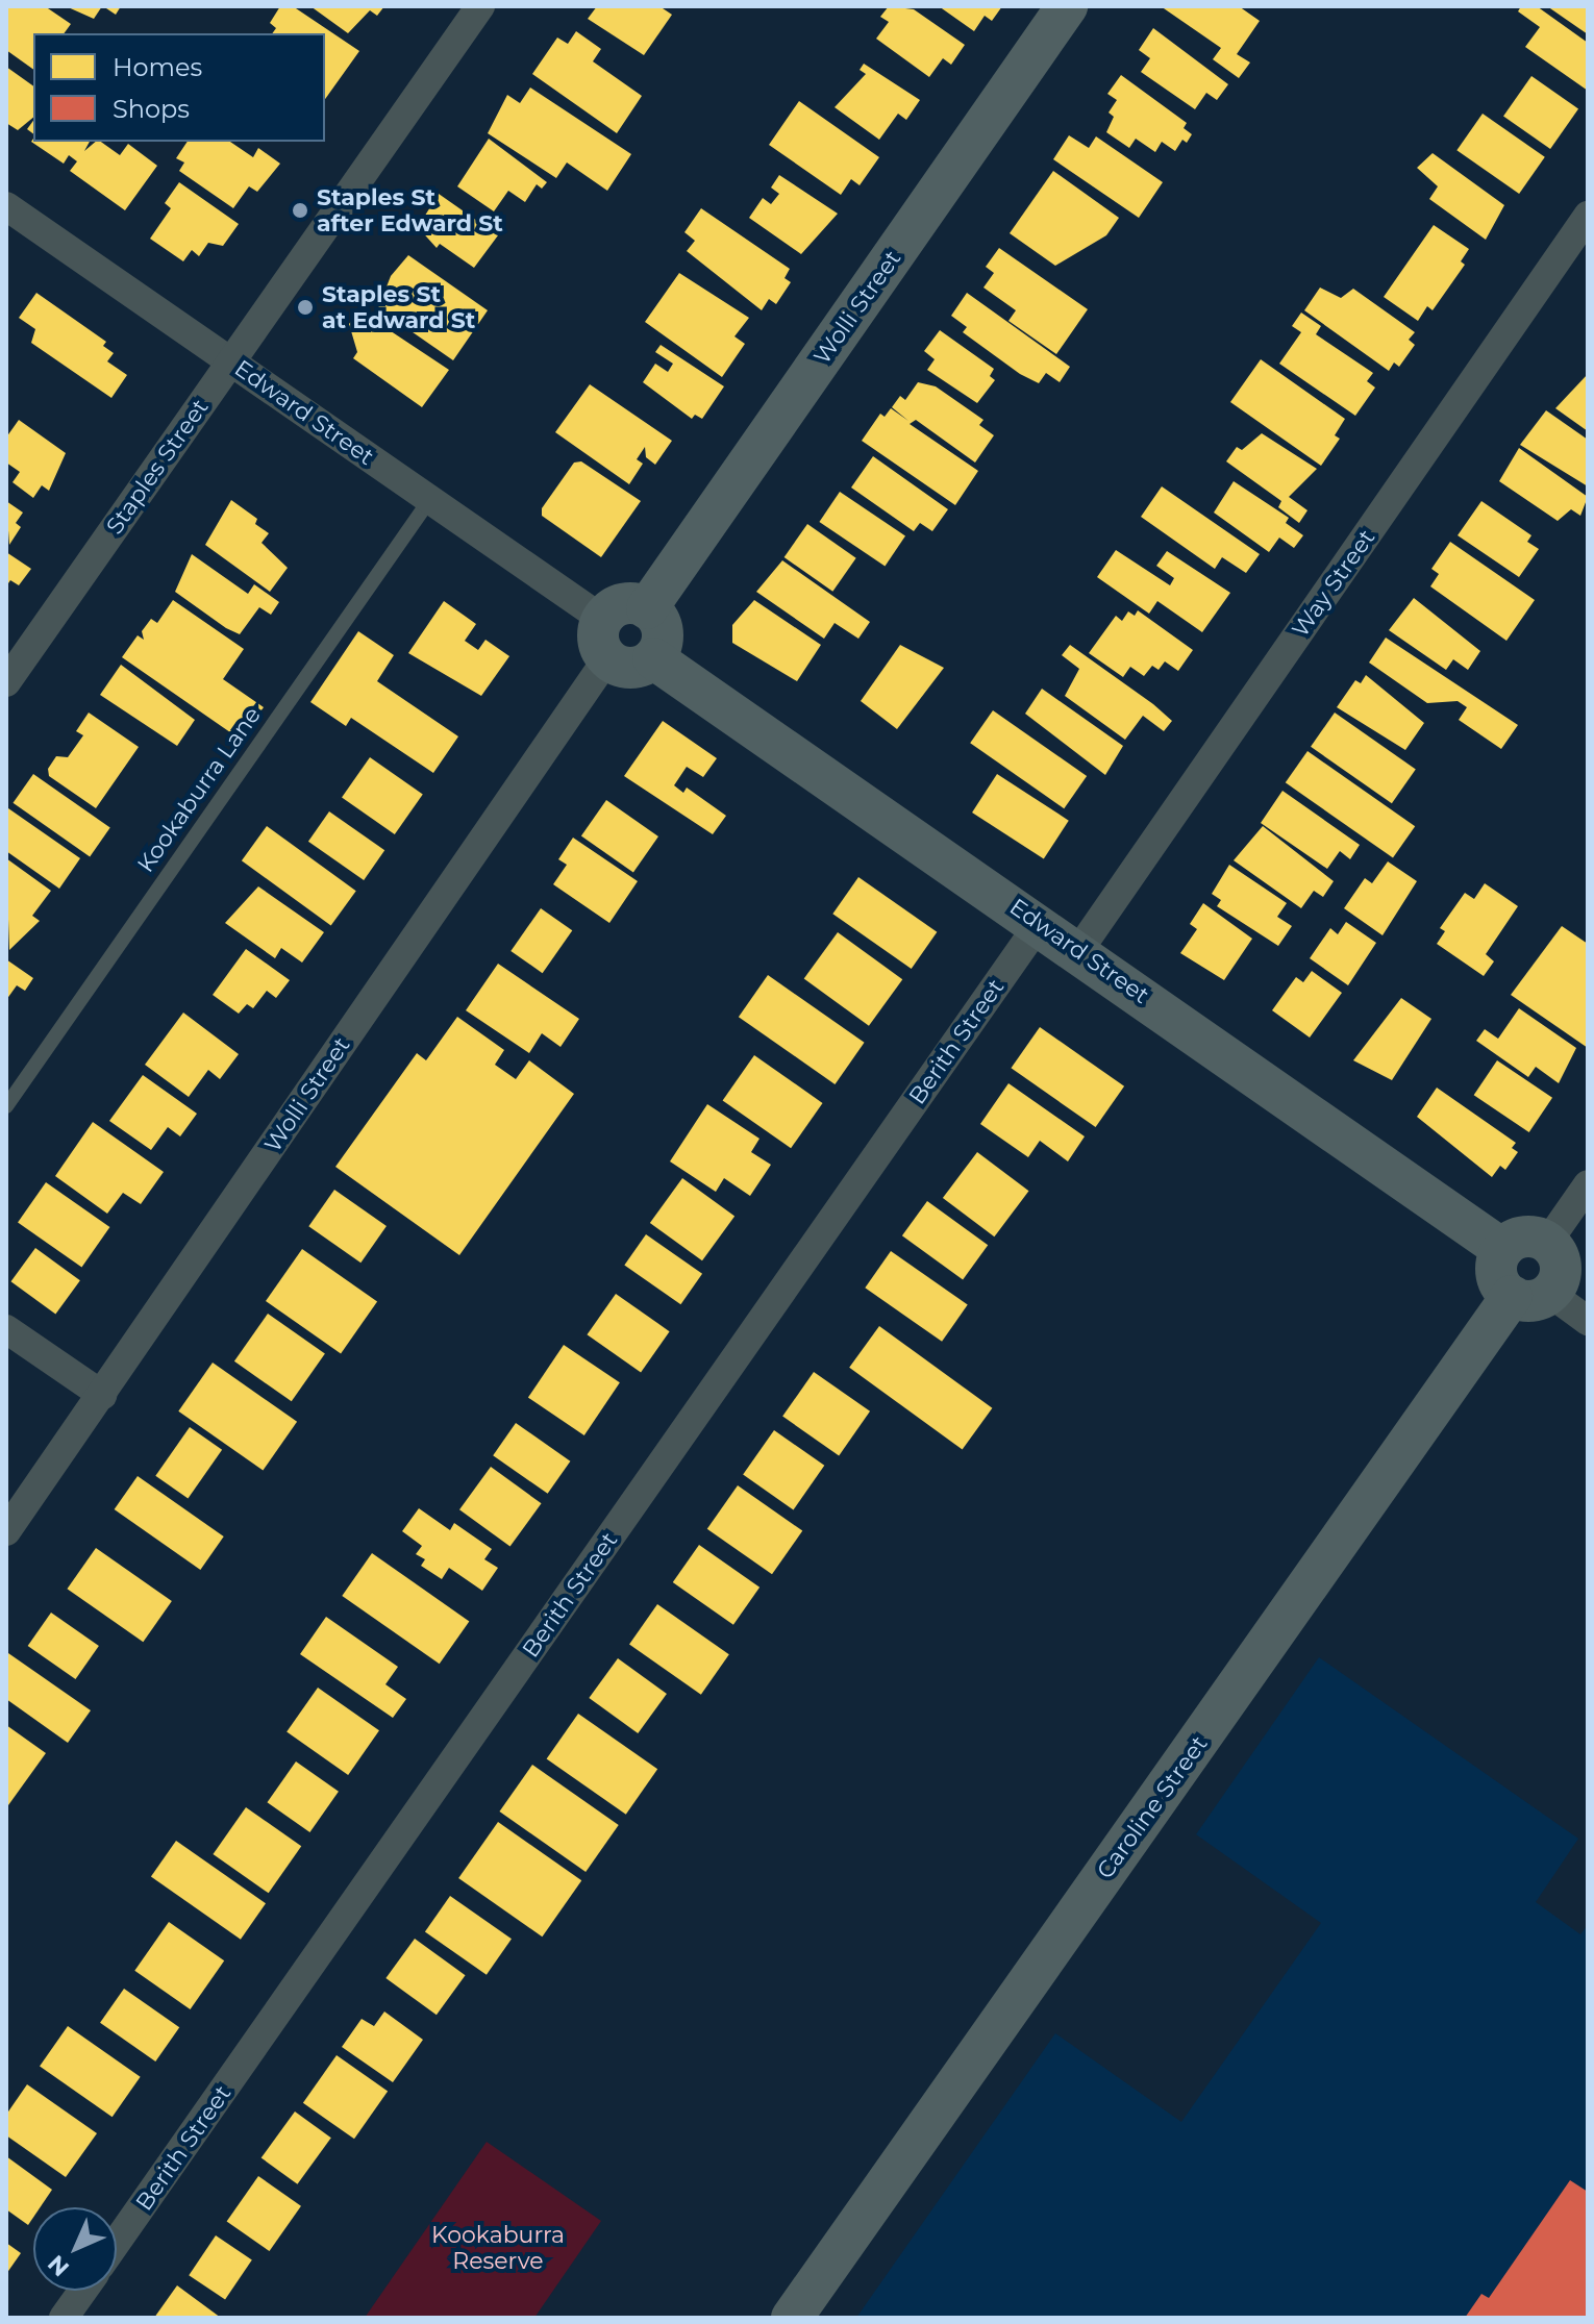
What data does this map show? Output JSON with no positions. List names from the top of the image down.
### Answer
{
  "streets": {
    "street": [
      "Wolli Street",
      "Edward Street",
      "Staples Street",
      "Way Street",
      "Berith Street",
      "Caroline Street"
    ],
    "lane": ["Kookaburra Lane"]
  },
  "crossings": [
    ["Wolli Street", "Edward Street"],
    ["Edward Street", "Staples Street"],
    ["Edward Street", "Way Street"],
    ["Edward Street", "Kookaburra Lane"],
    ["Edward Street", "Berith Street"],
    ["Edward Street", "Caroline Street"]
  ],
  "parks": ["Kookaburra Reserve"],
  "places": ["Staples St after Edward St", "Staples St at Edward St"],
  "legend": ["Homes", "Shops"],
  "north": "bottom left"
}
